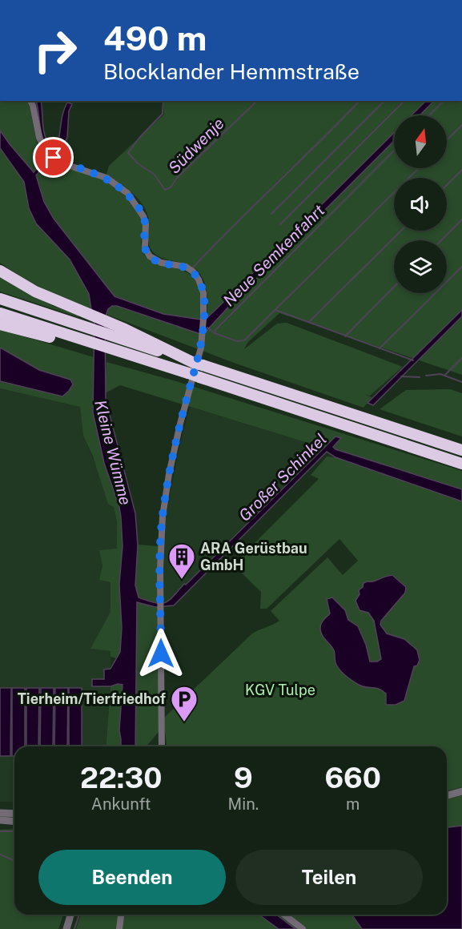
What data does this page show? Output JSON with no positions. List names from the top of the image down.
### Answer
{
  "water": [
    "Südwenje",
    "Neue Semkenfahrt",
    "Kleine Wümme",
    "Großer Schinkel"
  ],
  "parks": ["KGV Tulpe"],
  "places": {
    "building": ["ARA Gerüstbau GmbH"],
    "parking": ["Tierheim/Tierfriedhof"]
  },
  "north": "top",
  "page": {
    "turn": ["490 m", "Blocklander Hemmstraße"],
    "eta": [
      "22:30",
      "Ankunft",
      "9",
      "Min.",
      "660",
      "m"
    ],
    "buttons": ["Beenden", "Teilen"]
  }
}
